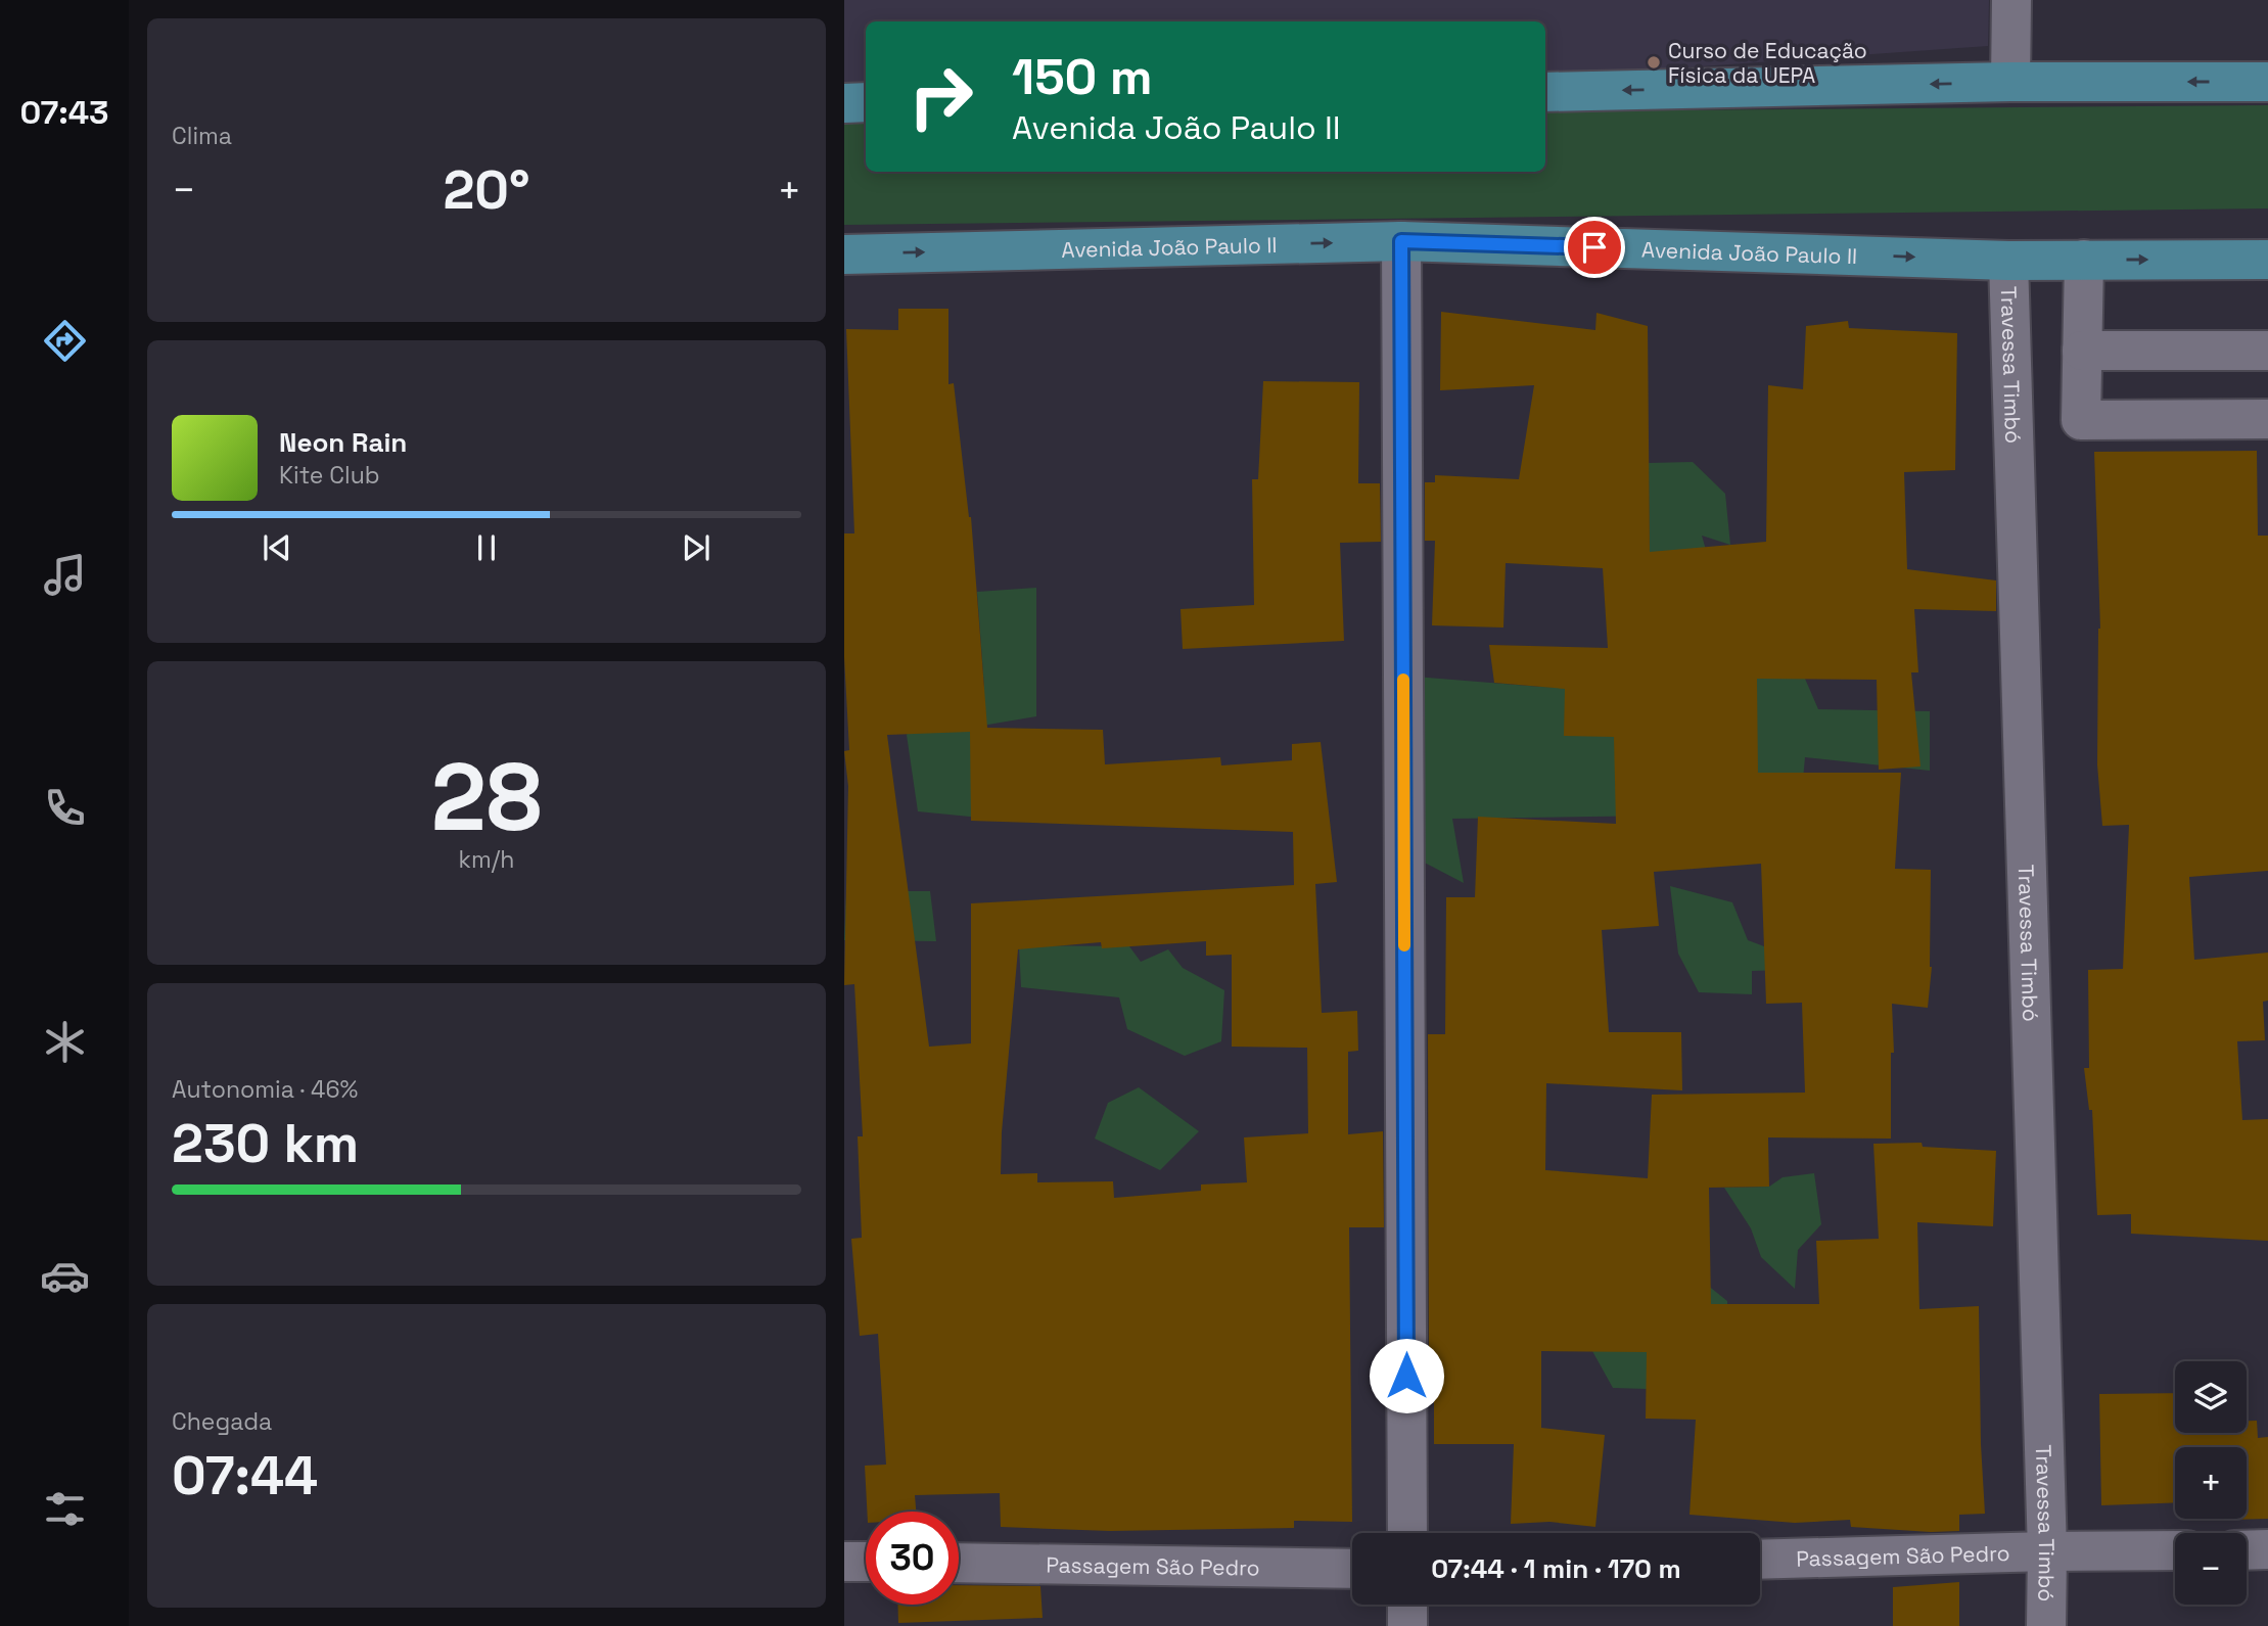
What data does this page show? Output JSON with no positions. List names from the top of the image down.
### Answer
{
  "streets": {
    "main road": ["Avenida João Paulo II"],
    "street": ["Travessa Timbó", "Passagem São Pedro"]
  },
  "crossings": [
    ["Avenida João Paulo II", "Travessa Timbó"],
    ["Travessa Timbó", "Passagem São Pedro"]
  ],
  "places": ["Curso de Educação Física da UEPA"],
  "page": {
    "tabs": "07:43",
    "tile": [
      "Clima",
      ["28", "km/h"],
      ["Autonomia · 46%", "230 km"],
      ["Chegada", "07:44"]
    ],
    "turn": ["150 m", "Avenida João Paulo II"],
    "heat": ["−", "20°", "+"],
    "song": ["Neon Rain", "Kite Club"],
    "map_buttons": ["+", "−"],
    "limit": "30",
    "trip": "07:44 · 1 min · 170 m"
  }
}
